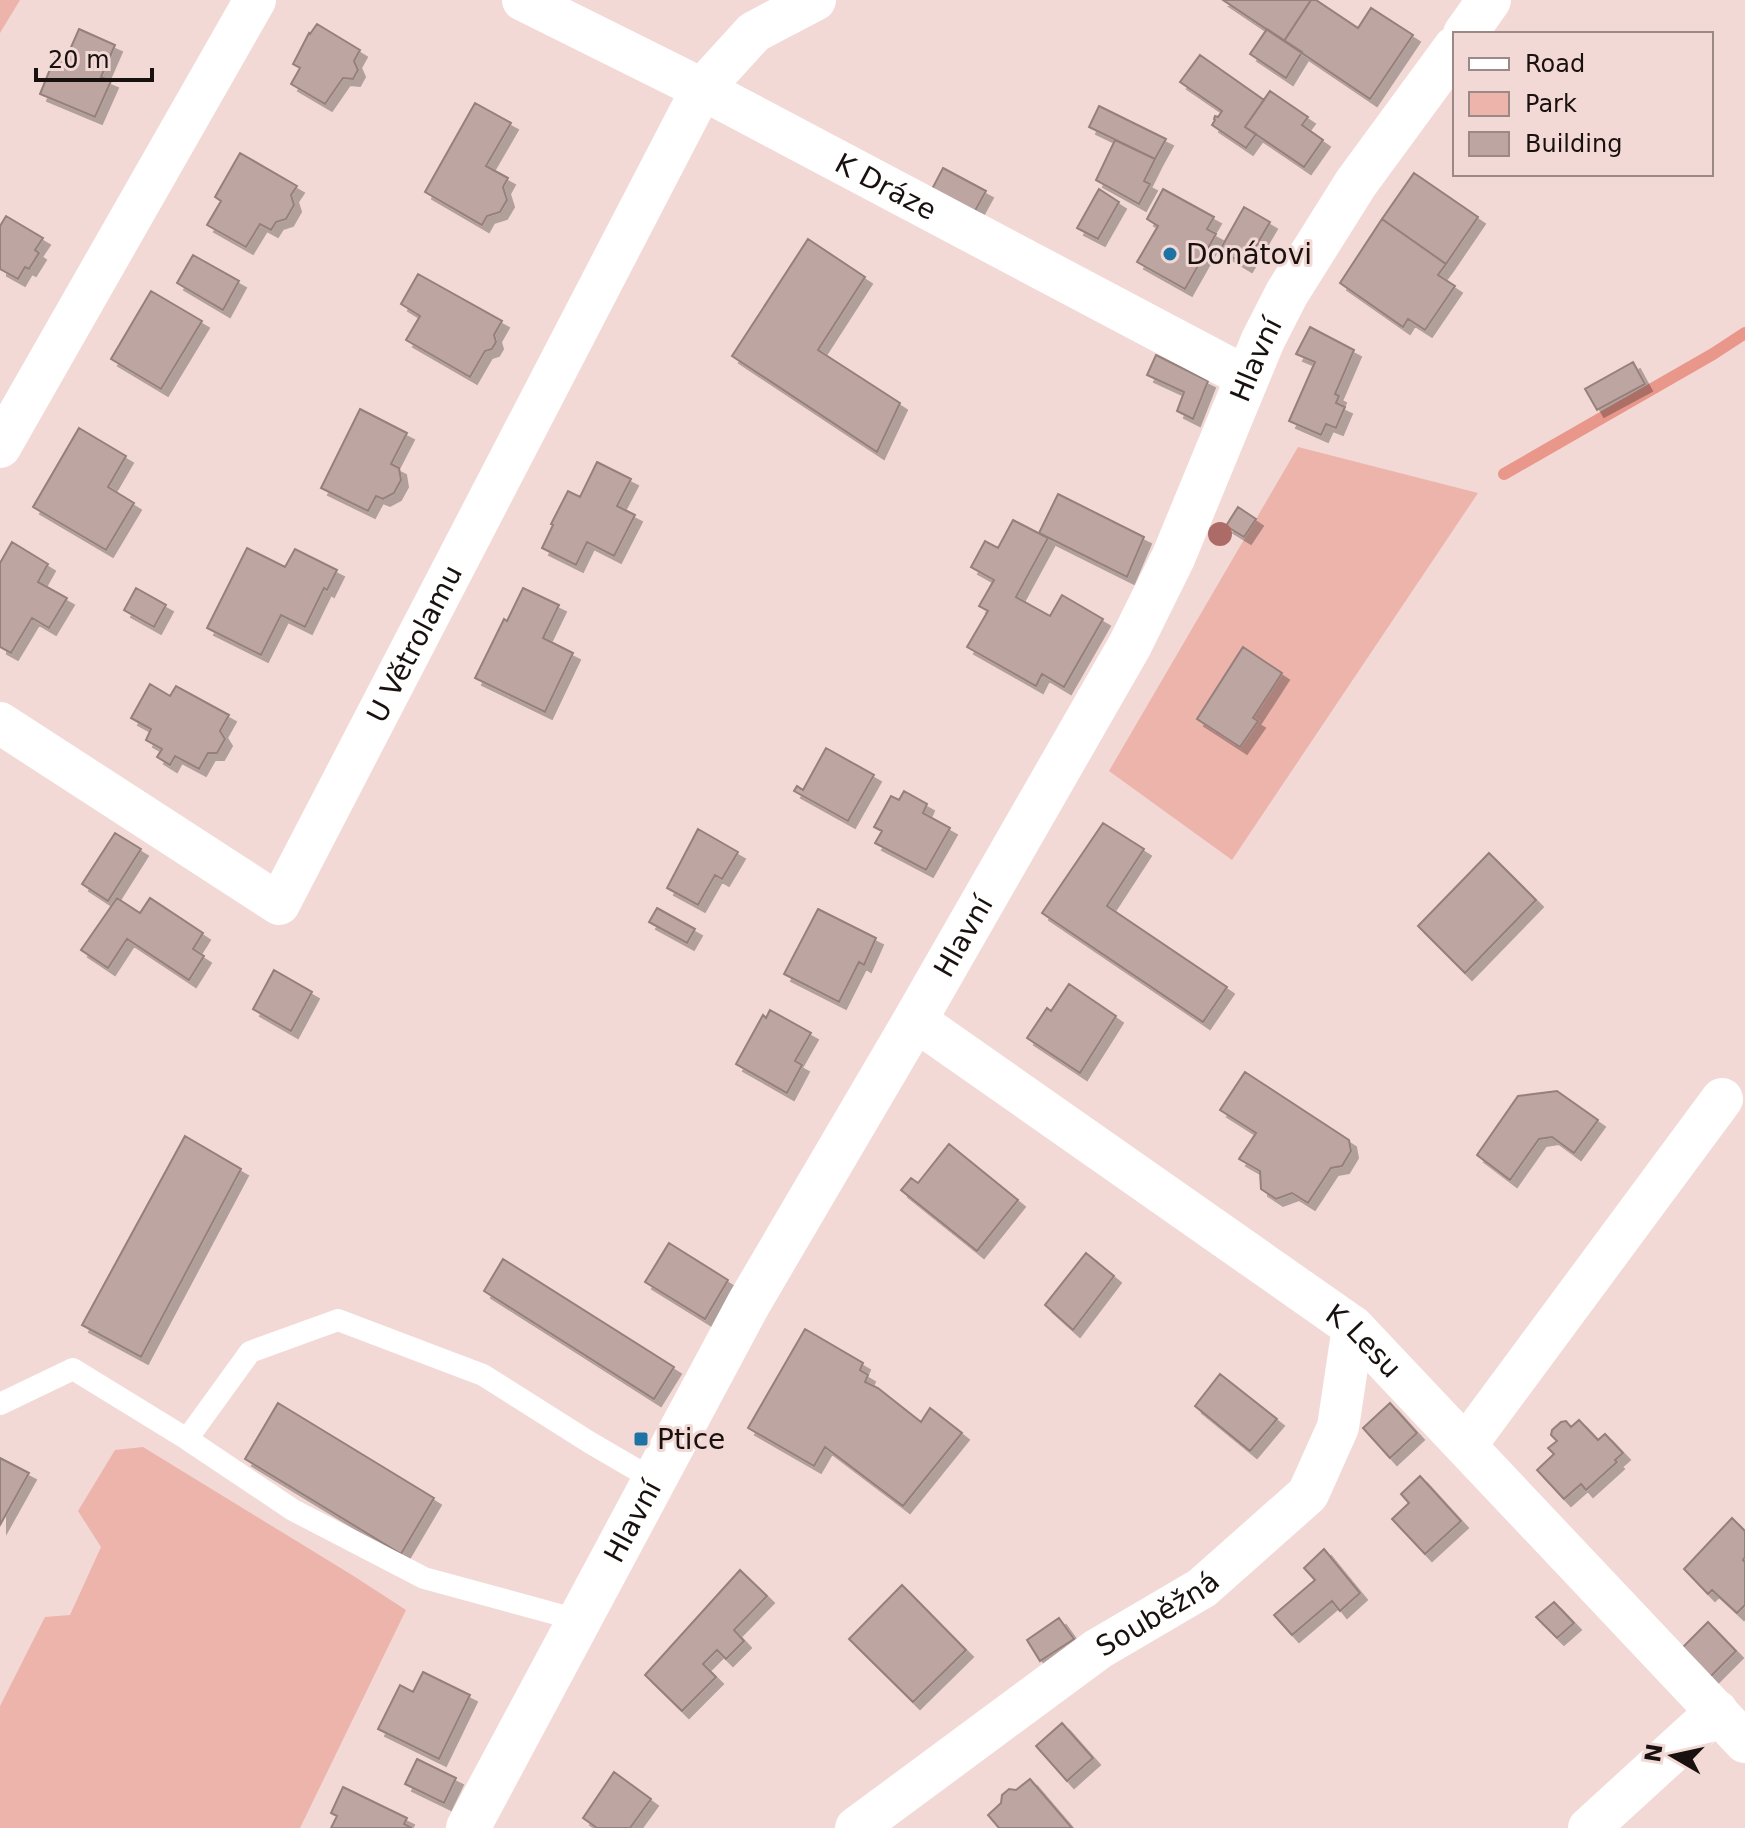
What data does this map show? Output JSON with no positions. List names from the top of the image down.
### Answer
{
  "streets": {
    "main road": ["Hlavní"],
    "street": [
      "K Dráze",
      "U Větrolamu",
      "K Lesu",
      "Souběžná"
    ]
  },
  "crossings": [
    ["K Dráze", "Hlavní"],
    ["K Dráze", "U Větrolamu"],
    ["Hlavní", "K Lesu"],
    ["K Lesu", "Souběžná"]
  ],
  "places": {
    "other": ["Donátovi"],
    "transit": ["Ptice"]
  },
  "legend": ["Road", "Park", "Building"],
  "scale_bar": "20 m",
  "north": "left"
}
